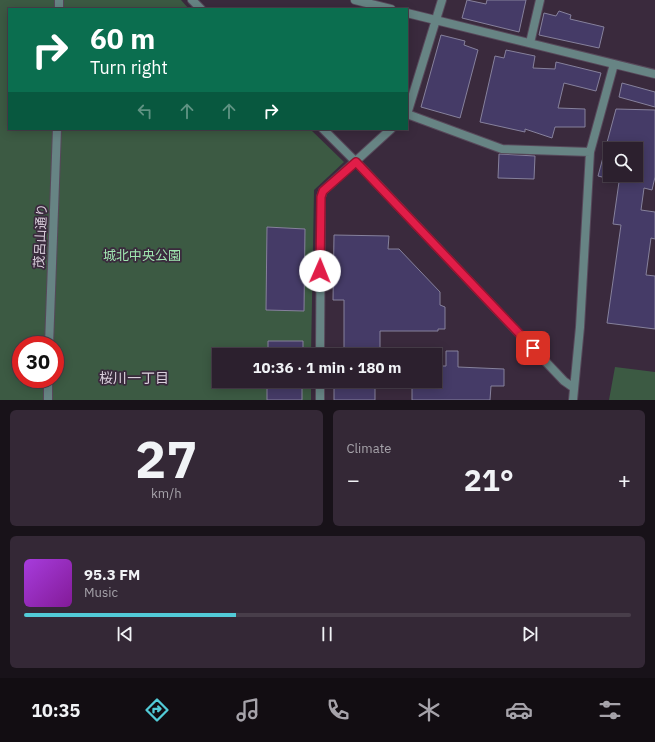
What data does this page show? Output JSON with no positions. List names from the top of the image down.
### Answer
{
  "streets": {
    "street": ["茂呂山通り"]
  },
  "districts": ["桜川一丁目"],
  "parks": ["城北中央公園"],
  "page": {
    "turn": ["60 m", "Turn right"],
    "limit": "30",
    "trip": "10:36 · 1 min · 180 m",
    "tile": [
      ["27", "km/h"],
      "Climate"
    ],
    "heat": ["−", "21°", "+"],
    "song": ["95.3 FM", "Music"],
    "tabs": "10:35"
  }
}
